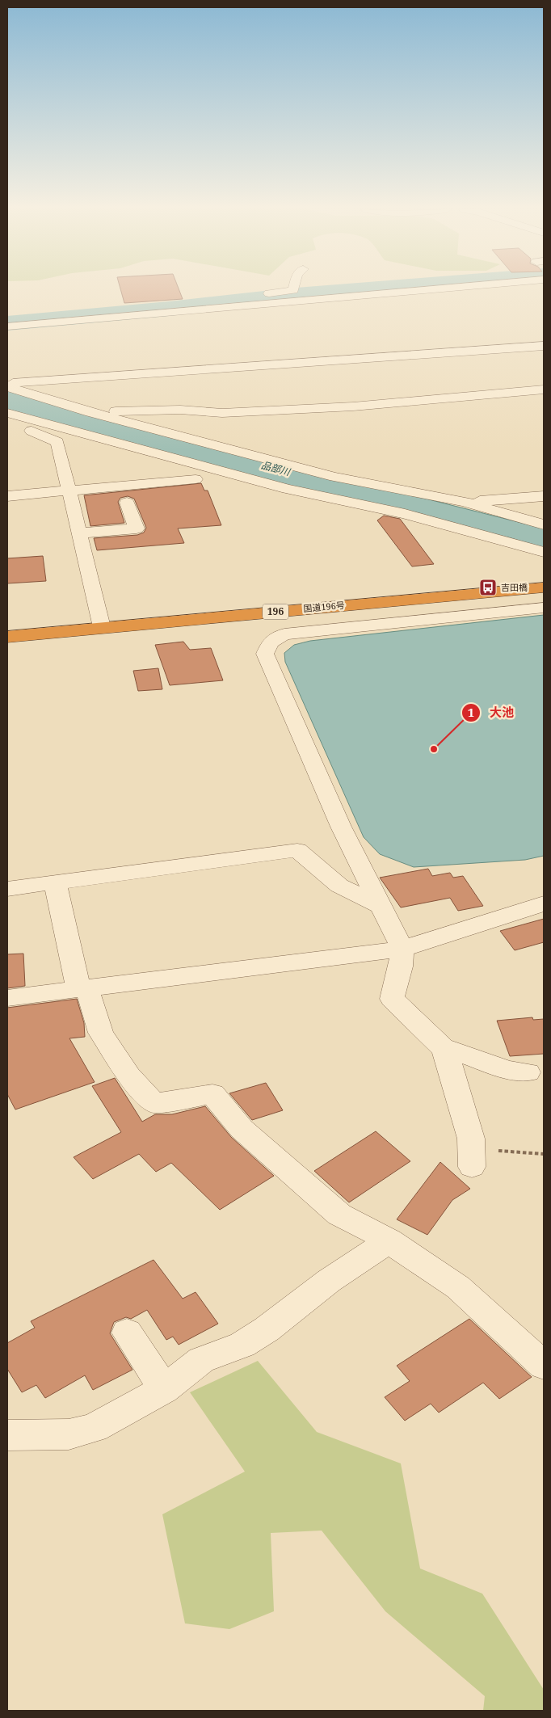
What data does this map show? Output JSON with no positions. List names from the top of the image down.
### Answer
{
  "streets": {
    "highway": ["国道196号", "196"]
  },
  "water": ["品部川"],
  "places": {
    "bus stop": ["吉田橋"],
    "other": ["大池"]
  }
}
